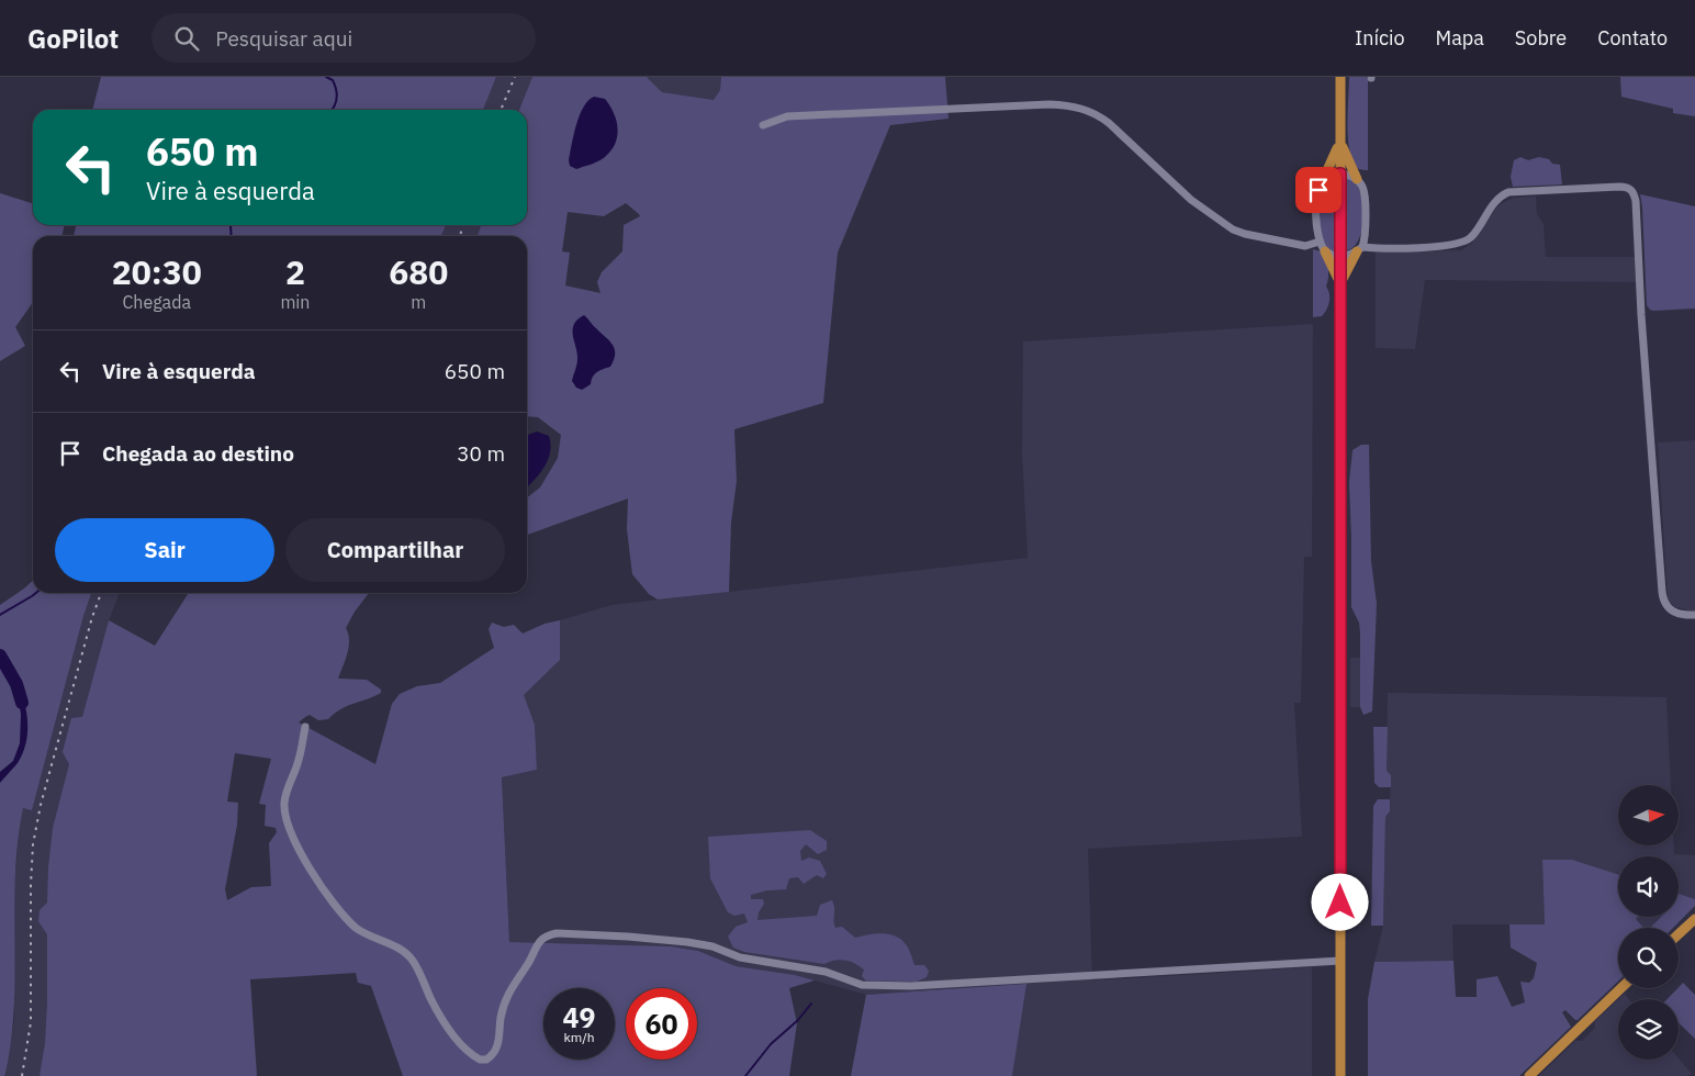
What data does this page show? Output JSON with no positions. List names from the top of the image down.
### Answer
{
  "north": "right",
  "page": {
    "header": "GoPilot",
    "search": "Pesquisar aqui",
    "nav": [
      "Início",
      "Mapa",
      "Sobre",
      "Contato"
    ],
    "turn": ["650 m", "Vire à esquerda"],
    "eta": [
      "20:30",
      "Chegada",
      "2",
      "min",
      "680",
      "m"
    ],
    "list": [
      {
        "name": "Vire à esquerda",
        "value": "650 m"
      },
      {
        "name": "Chegada ao destino",
        "value": "30 m"
      }
    ],
    "buttons": ["Sair", "Compartilhar"],
    "speed": "49 km/h",
    "limit": "60"
  }
}
